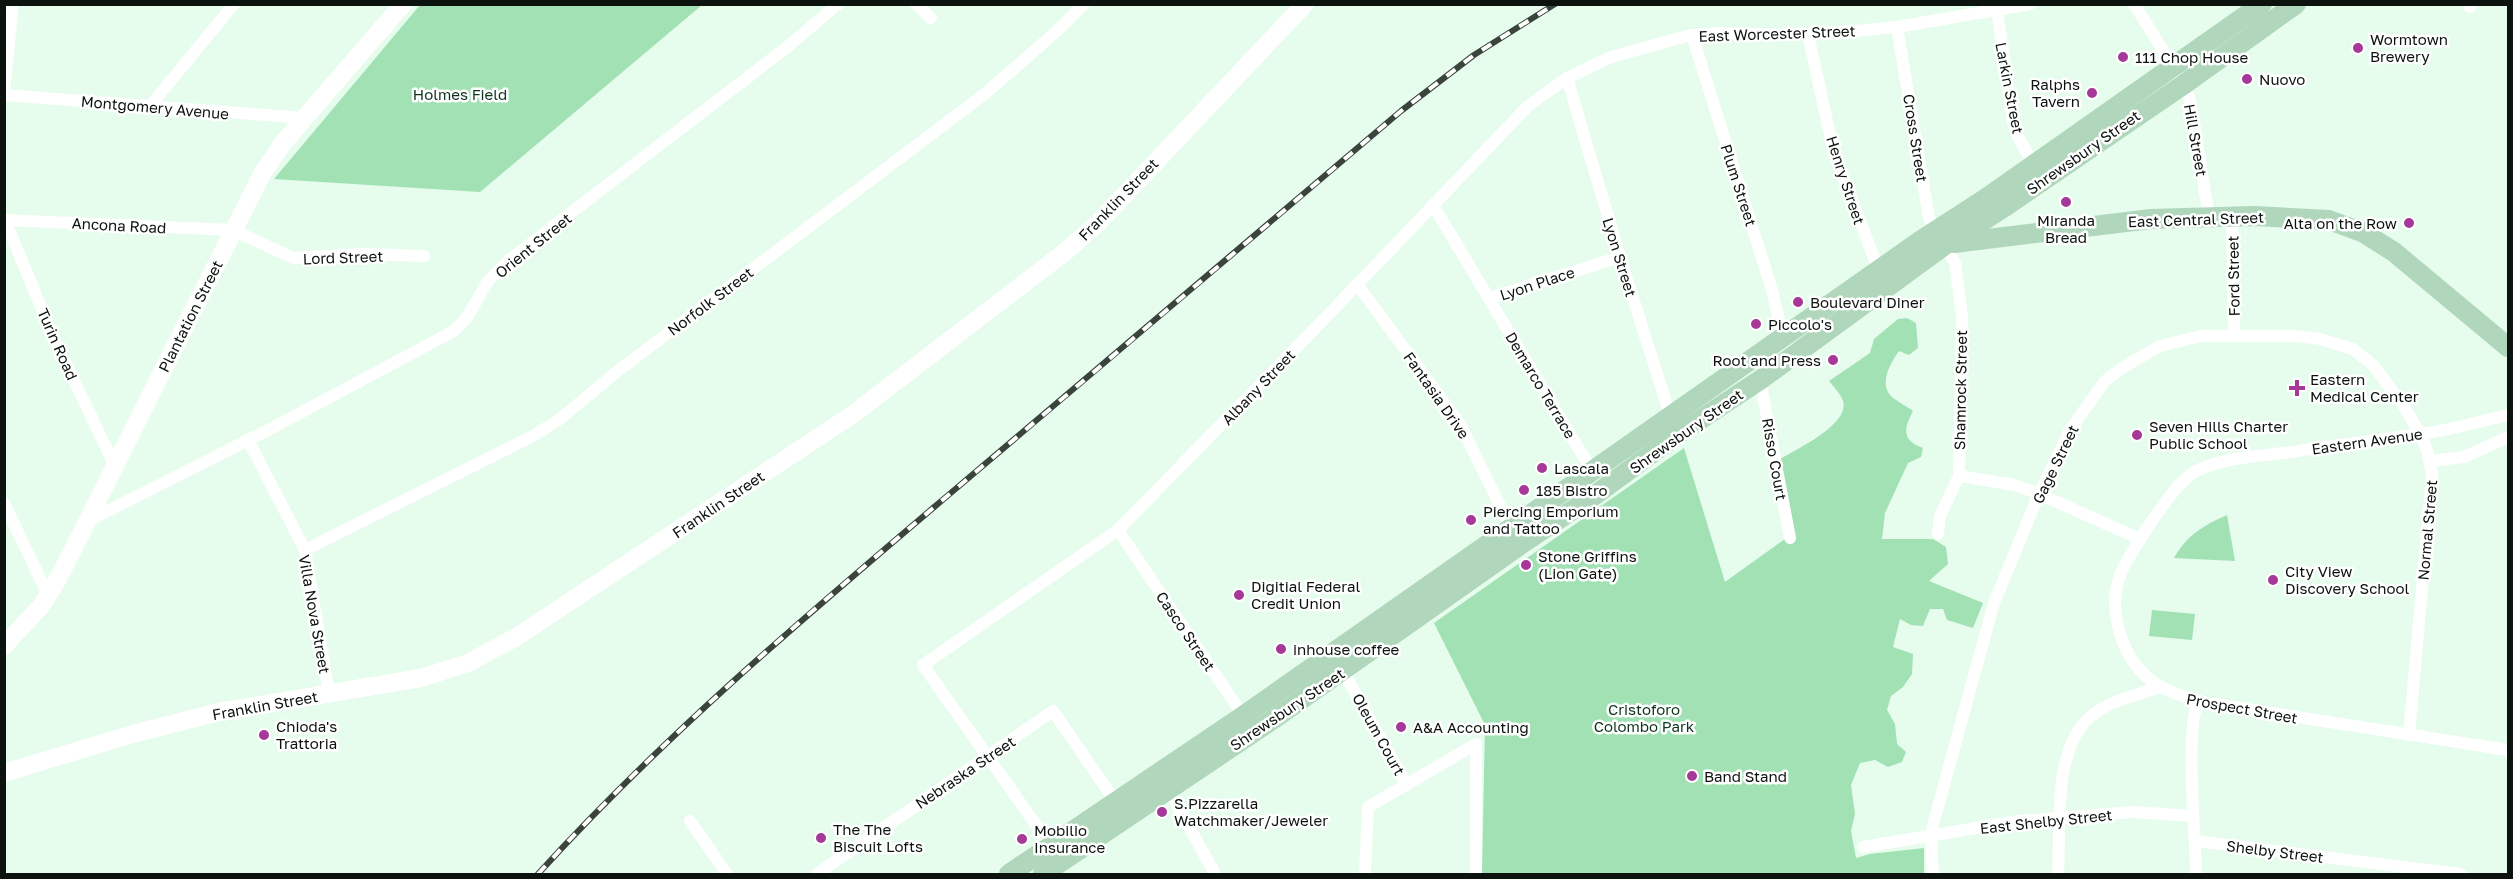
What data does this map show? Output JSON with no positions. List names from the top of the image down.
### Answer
{
  "streets": {
    "main road": [
      "Shrewsbury Street",
      "Franklin Street",
      "East Central Street",
      "Plantation Street"
    ],
    "street": [
      "East Worcester Street",
      "Larkin Street",
      "Montgomery Avenue",
      "Cross Street",
      "Hill Street",
      "Henry Street",
      "Plum Street",
      "Ancona Road",
      "Orient Street",
      "Lord Street",
      "Lyon Street",
      "Ford Street",
      "Lyon Place",
      "Norfolk Street",
      "Turin Road",
      "Demarco Terrace",
      "Albany Street",
      "Shamrock Street",
      "Fantasia Drive",
      "Eastern Avenue",
      "Risso Court",
      "Gage Street",
      "Normal Street",
      "Villa Nova Street",
      "Casco Street",
      "Prospect Street",
      "Oleum Court",
      "Nebraska Street",
      "East Shelby Street",
      "Shelby Street"
    ]
  },
  "crossings": [
    ["East Worcester Street", "Larkin Street"],
    ["East Worcester Street", "Cross Street"],
    ["East Worcester Street", "Henry Street"],
    ["East Worcester Street", "Plum Street"],
    ["East Worcester Street", "Lyon Street"],
    ["East Worcester Street", "Albany Street"],
    ["Larkin Street", "Shrewsbury Street"],
    ["Montgomery Avenue", "Plantation Street"],
    ["Cross Street", "Shrewsbury Street"],
    ["Cross Street", "East Central Street"],
    ["Cross Street", "Shamrock Street"],
    ["Hill Street", "Shrewsbury Street"],
    ["Hill Street", "East Central Street"],
    ["Shrewsbury Street", "Henry Street"],
    ["Shrewsbury Street", "Plum Street"],
    ["Shrewsbury Street", "East Central Street"],
    ["Shrewsbury Street", "Lyon Street"],
    ["Shrewsbury Street", "Demarco Terrace"],
    ["Shrewsbury Street", "Shamrock Street"],
    ["Shrewsbury Street", "Fantasia Drive"],
    ["Shrewsbury Street", "Risso Court"],
    ["Shrewsbury Street", "Casco Street"],
    ["Shrewsbury Street", "Oleum Court"],
    ["Shrewsbury Street", "Nebraska Street"],
    ["Franklin Street", "Villa Nova Street"],
    ["East Central Street", "Ford Street"],
    ["East Central Street", "Shamrock Street"],
    ["Ancona Road", "Lord Street"],
    ["Ancona Road", "Plantation Street"],
    ["Ancona Road", "Turin Road"],
    ["Orient Street", "Plantation Street"],
    ["Orient Street", "Villa Nova Street"],
    ["Lord Street", "Plantation Street"],
    ["Lyon Street", "Lyon Place"],
    ["Lyon Street", "Albany Street"],
    ["Ford Street", "Gage Street"],
    ["Lyon Place", "Demarco Terrace"],
    ["Lyon Place", "Albany Street"],
    ["Norfolk Street", "Villa Nova Street"],
    ["Plantation Street", "Turin Road"],
    ["Albany Street", "Fantasia Drive"],
    ["Albany Street", "Casco Street"],
    ["Albany Street", "Nebraska Street"],
    ["Eastern Avenue", "Gage Street"],
    ["Eastern Avenue", "Normal Street"],
    ["Eastern Avenue", "Prospect Street"],
    ["Gage Street", "Normal Street"],
    ["Gage Street", "East Shelby Street"],
    ["Normal Street", "Prospect Street"]
  ],
  "parks": ["Holmes Field", "Cristoforo Colombo Park"],
  "places": {
    "other": [
      "Wormtown Brewery",
      "111 Chop House",
      "Nuovo",
      "Ralphs Tavern",
      "Miranda Bread",
      "Alta on the Row",
      "Boulevard Diner",
      "Piccolo's",
      "Root and Press",
      "Seven Hills Charter Public School",
      "Lascala",
      "185 Bistro",
      "Piercing Emporium and Tattoo",
      "Stone Griffins (Lion Gate)",
      "City View Discovery School",
      "Digitial Federal Credit Union",
      "inhouse coffee",
      "A&A Accounting",
      "Chioda's Trattoria",
      "Band Stand",
      "S.Pizzarella Watchmaker/Jeweler",
      "The The Biscuit Lofts",
      "Mobilio Insurance"
    ],
    "health": ["Eastern Medical Center"]
  }
}
